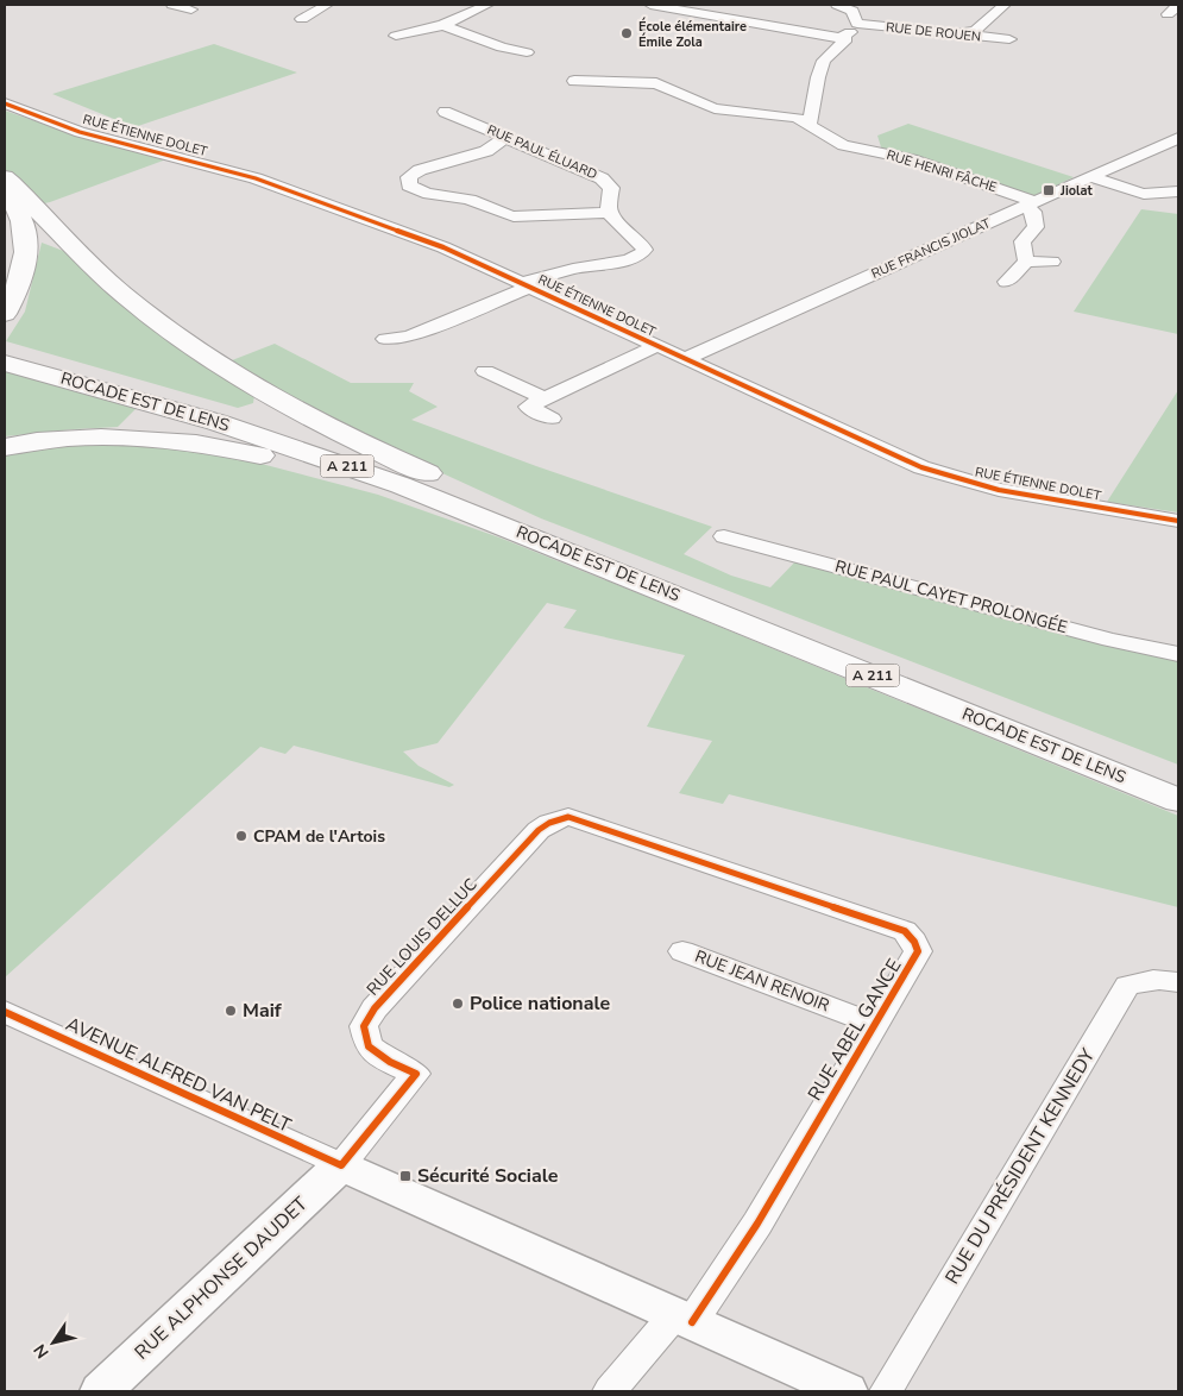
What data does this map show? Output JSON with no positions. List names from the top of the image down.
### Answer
{
  "streets": {
    "highway": ["ROCADE EST DE LENS", "A 211"],
    "main road": ["AVENUE ALFRED VAN PELT", "RUE ALPHONSE DAUDET"],
    "street": [
      "RUE DE ROUEN",
      "RUE ÉTIENNE DOLET",
      "RUE PAUL ÉLUARD",
      "RUE HENRI FÂCHE",
      "RUE FRANCIS JIOLAT",
      "RUE PAUL CAYET PROLONGÉE",
      "RUE LOUIS DELLUC",
      "RUE JEAN RENOIR",
      "RUE ABEL GANCE",
      "RUE DU PRÉSIDENT KENNEDY"
    ]
  },
  "crossings": [
    ["RUE ÉTIENNE DOLET", "RUE FRANCIS JIOLAT"],
    ["RUE HENRI FÂCHE", "RUE FRANCIS JIOLAT"],
    ["RUE LOUIS DELLUC", "RUE ABEL GANCE"],
    ["RUE LOUIS DELLUC", "AVENUE ALFRED VAN PELT"],
    ["RUE LOUIS DELLUC", "RUE ALPHONSE DAUDET"],
    ["RUE JEAN RENOIR", "RUE ABEL GANCE"],
    ["RUE ABEL GANCE", "AVENUE ALFRED VAN PELT"],
    ["AVENUE ALFRED VAN PELT", "RUE ALPHONSE DAUDET"]
  ],
  "places": {
    "other": [
      "École élémentaire Émile Zola",
      "CPAM de l'Artois",
      "Police nationale",
      "Maif"
    ],
    "transit": ["Jiolat", "Sécurité Sociale"]
  },
  "north": "bottom left"
}
